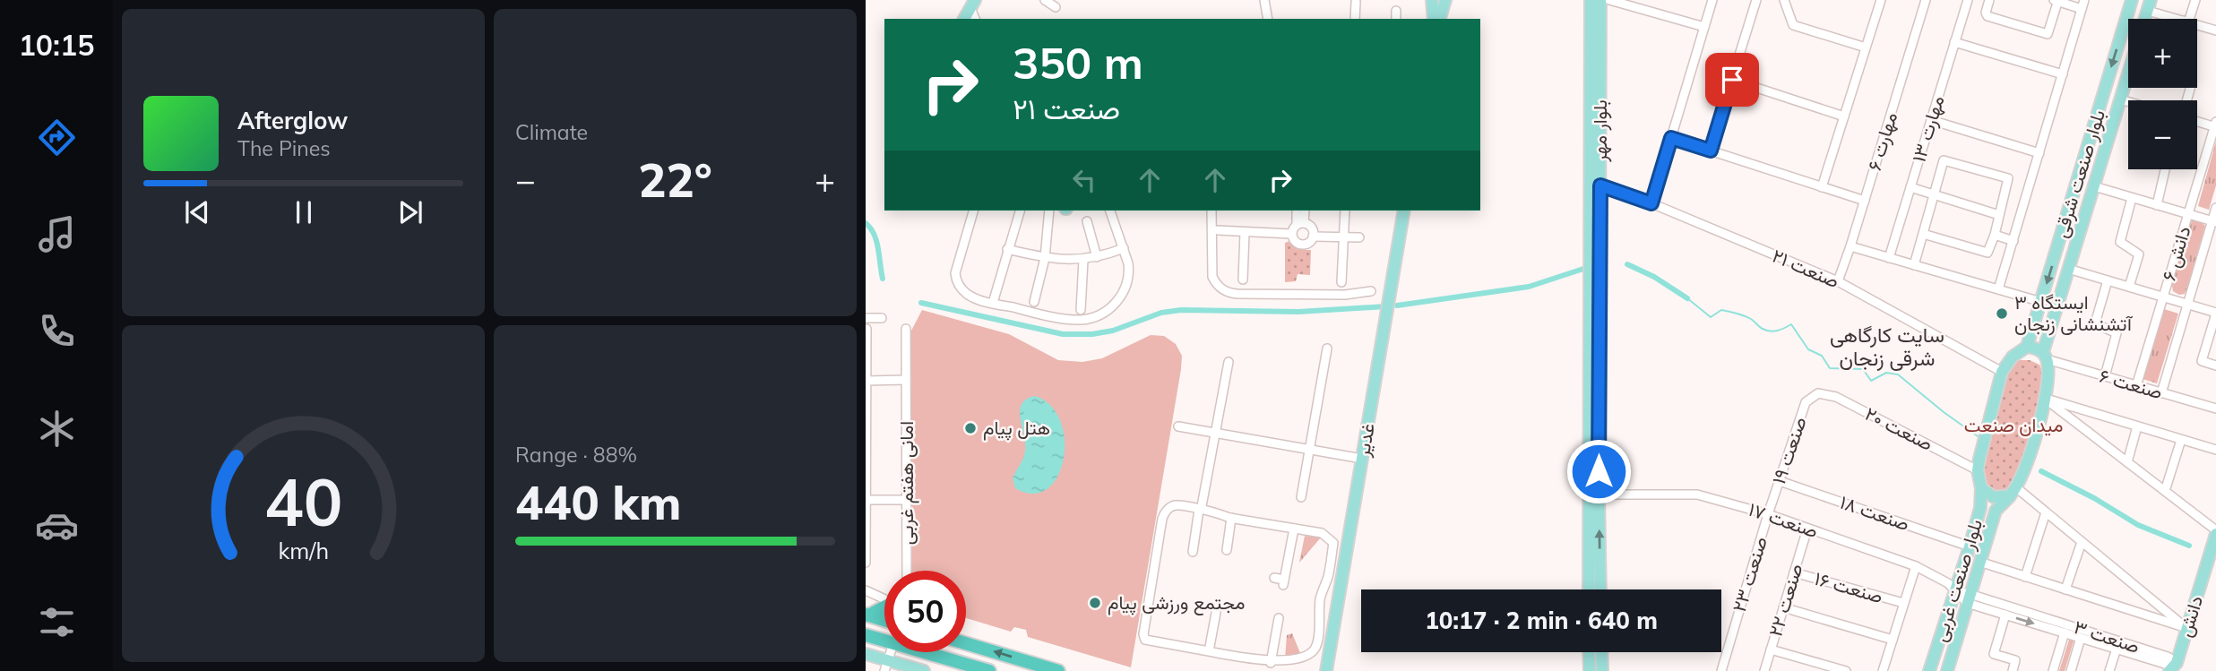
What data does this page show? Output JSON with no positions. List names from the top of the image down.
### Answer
{
  "streets": {
    "main road": [
      "بلوار مهر",
      "بلوار صنعت شرقی",
      "غدیر",
      "بلوار صنعت غربی",
      "دانش"
    ],
    "street": [
      "مهارت ۱۳",
      "مهارت ۶",
      "دانش ۶",
      "صنعت ۲۱",
      "صنعت ۶",
      "صنعت ۲۰",
      "صنعت ۱۹",
      "امانی هفتم غربی",
      "صنعت ۱۸",
      "صنعت ۱۷",
      "صنعت ۲۳",
      "صنعت ۱۶",
      "صنعت ۲۲",
      "صنعت ۳"
    ]
  },
  "crossings": [
    ["بلوار مهر", "صنعت ۲۱"],
    ["بلوار مهر", "صنعت ۱۷"],
    ["مهارت ۶", "صنعت ۲۱"],
    ["بلوار صنعت شرقی", "صنعت ۶"],
    ["دانش ۶", "صنعت ۶"],
    ["صنعت ۲۰", "صنعت ۱۹"],
    ["صنعت ۱۹", "صنعت ۱۸"],
    ["صنعت ۱۹", "صنعت ۱۷"],
    ["صنعت ۱۹", "صنعت ۲۳"],
    ["صنعت ۱۸", "بلوار صنعت غربی"],
    ["صنعت ۱۷", "صنعت ۲۳"],
    ["صنعت ۱۷", "بلوار صنعت غربی"],
    ["صنعت ۱۷", "صنعت ۲۲"],
    ["صنعت ۱۷", "صنعت ۳"],
    ["بلوار صنعت غربی", "صنعت ۳"],
    ["صنعت ۱۶", "صنعت ۲۲"],
    ["دانش", "صنعت ۳"]
  ],
  "districts": ["سایت کارگاهی شرقی زنجان"],
  "parks": ["میدان صنعت"],
  "places": ["ایستگاه ۳ آتشنشانی زنجان", "هتل پیام", "مجتمع ورزشی پیام"],
  "page": {
    "tabs": "10:15",
    "tile": [
      "Climate",
      ["Range · 88%", "440 km"]
    ],
    "map_buttons": ["+", "−"],
    "turn": ["350 m", "صنعت ۲۱"],
    "song": ["Afterglow", "The Pines"],
    "heat": ["−", "22°", "+"],
    "limit": "50",
    "trip": "10:17 · 2 min · 640 m",
    "gauge": ["40", "km/h"]
  }
}
